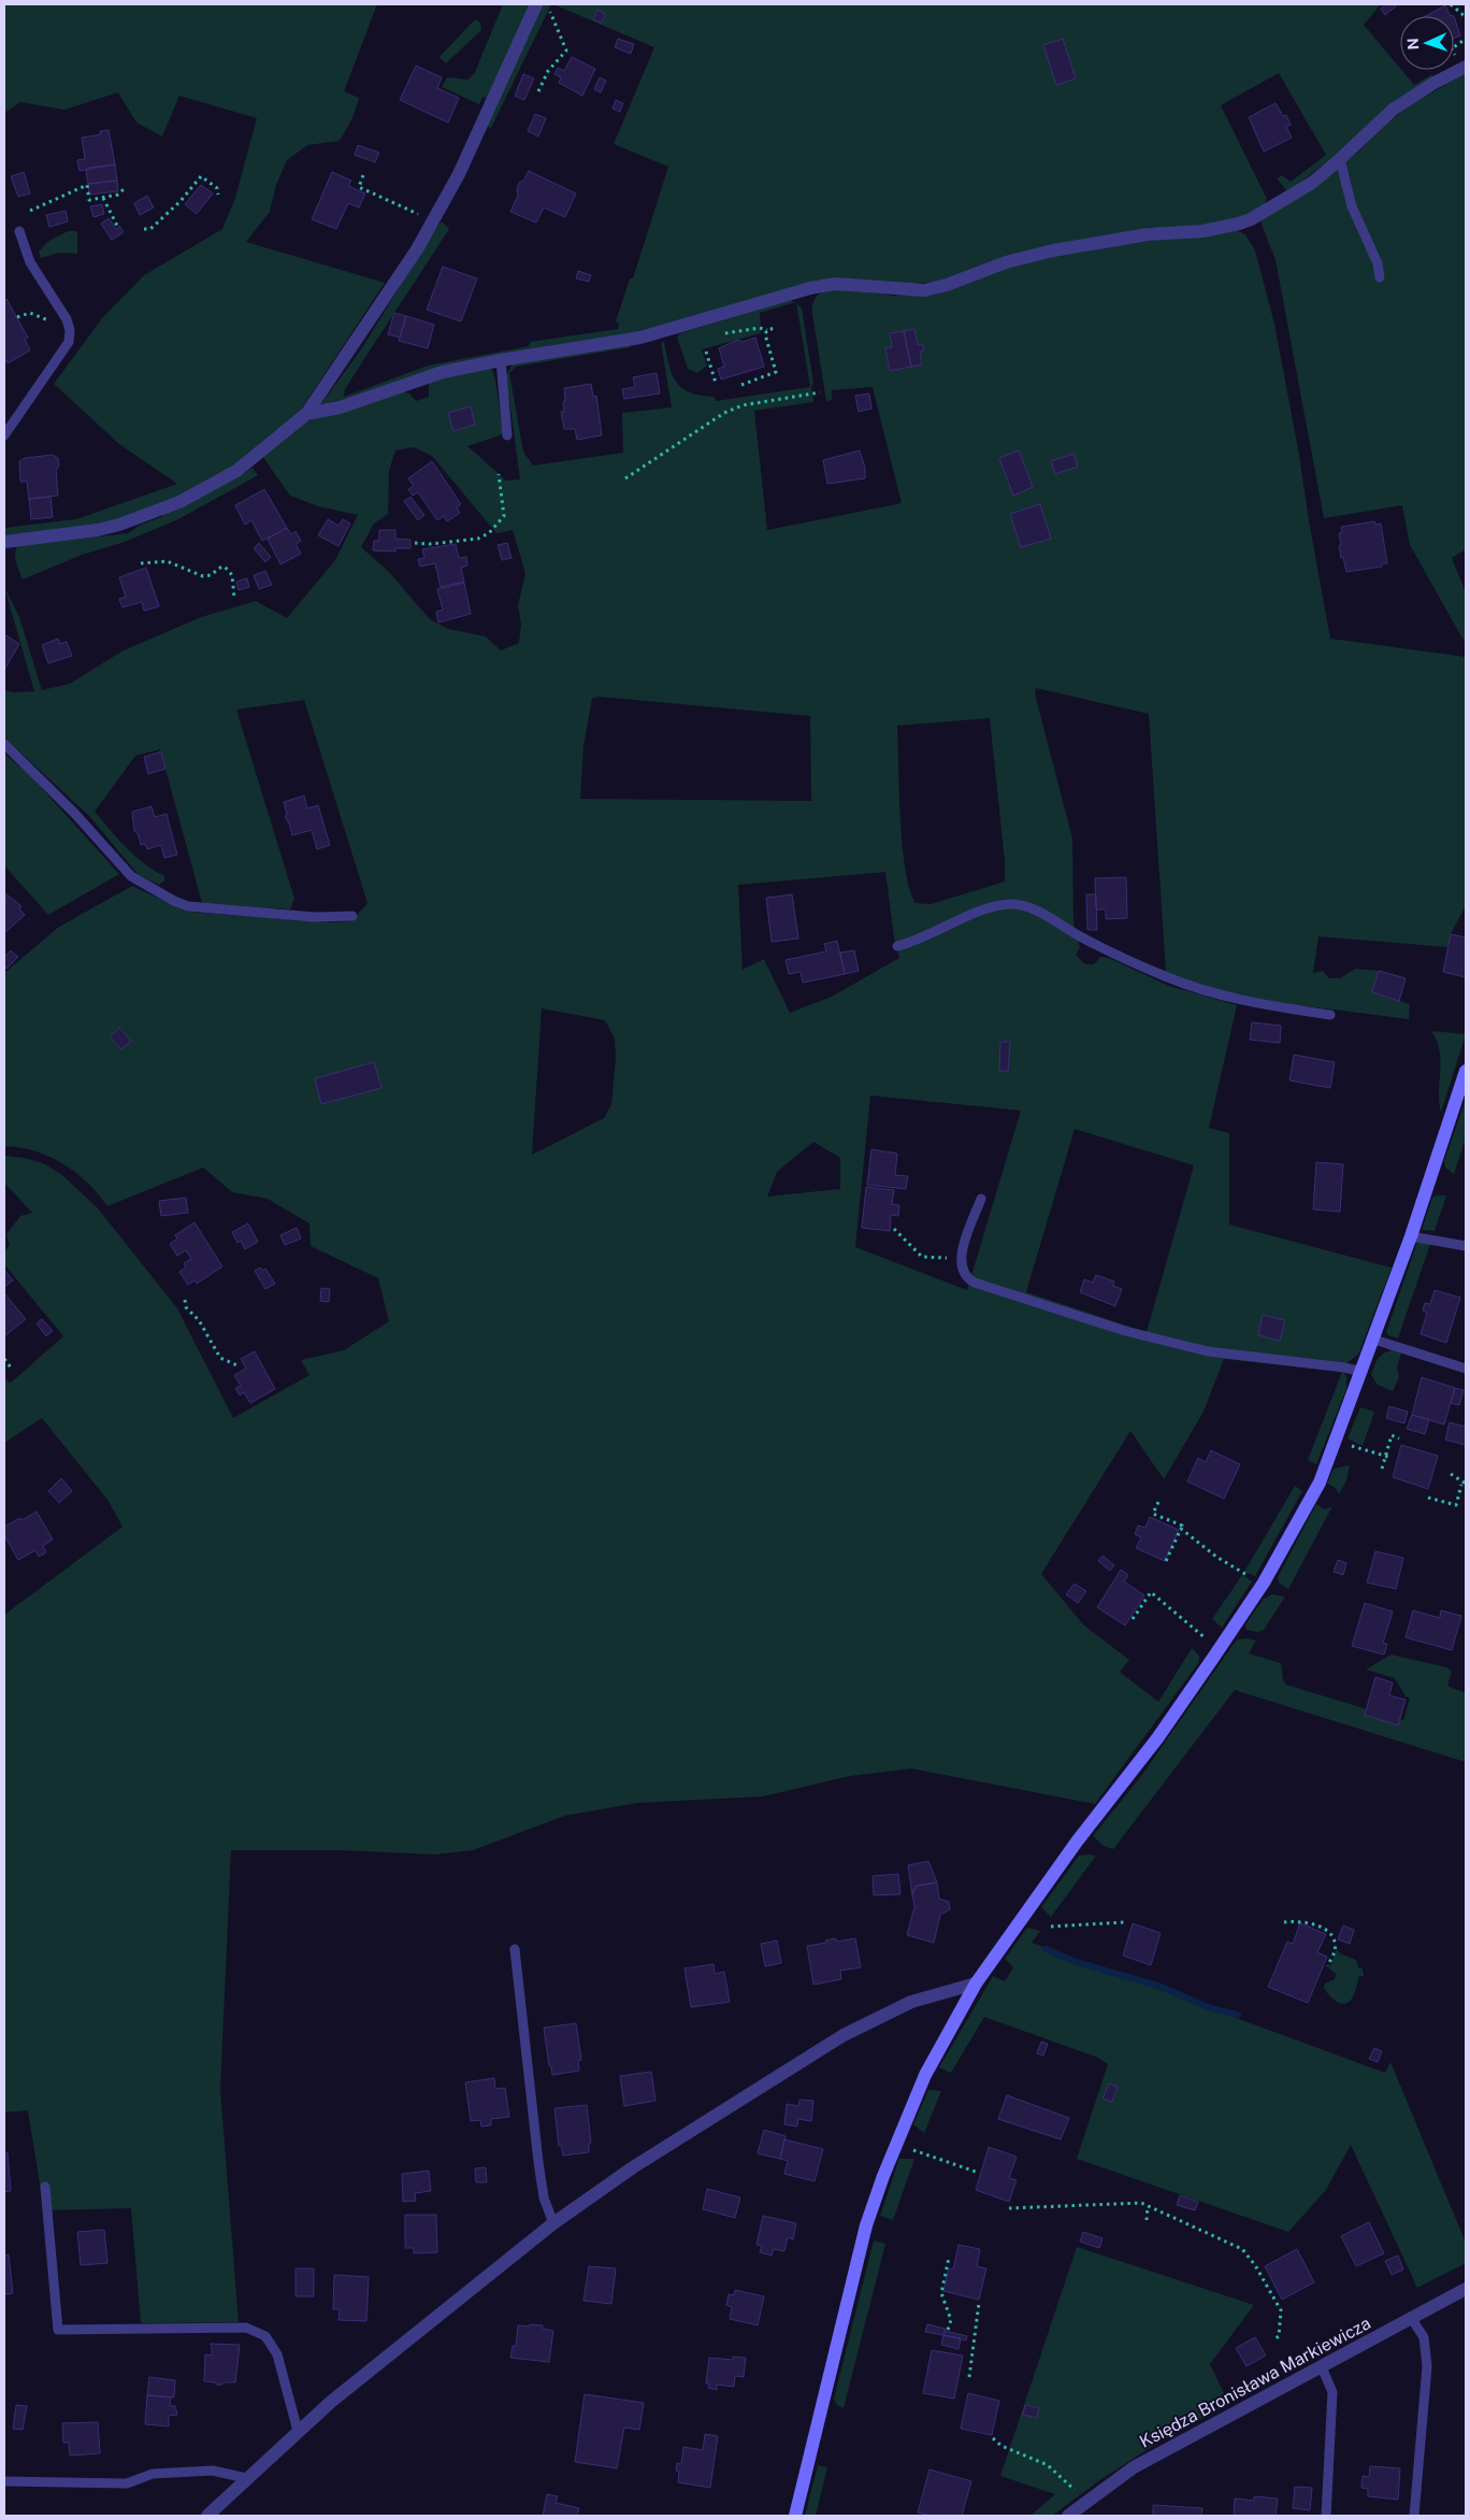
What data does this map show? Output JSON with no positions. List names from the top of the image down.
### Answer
{
  "streets": {
    "street": ["Księdza Bronisława Markiewicza"]
  },
  "north": "left"
}
